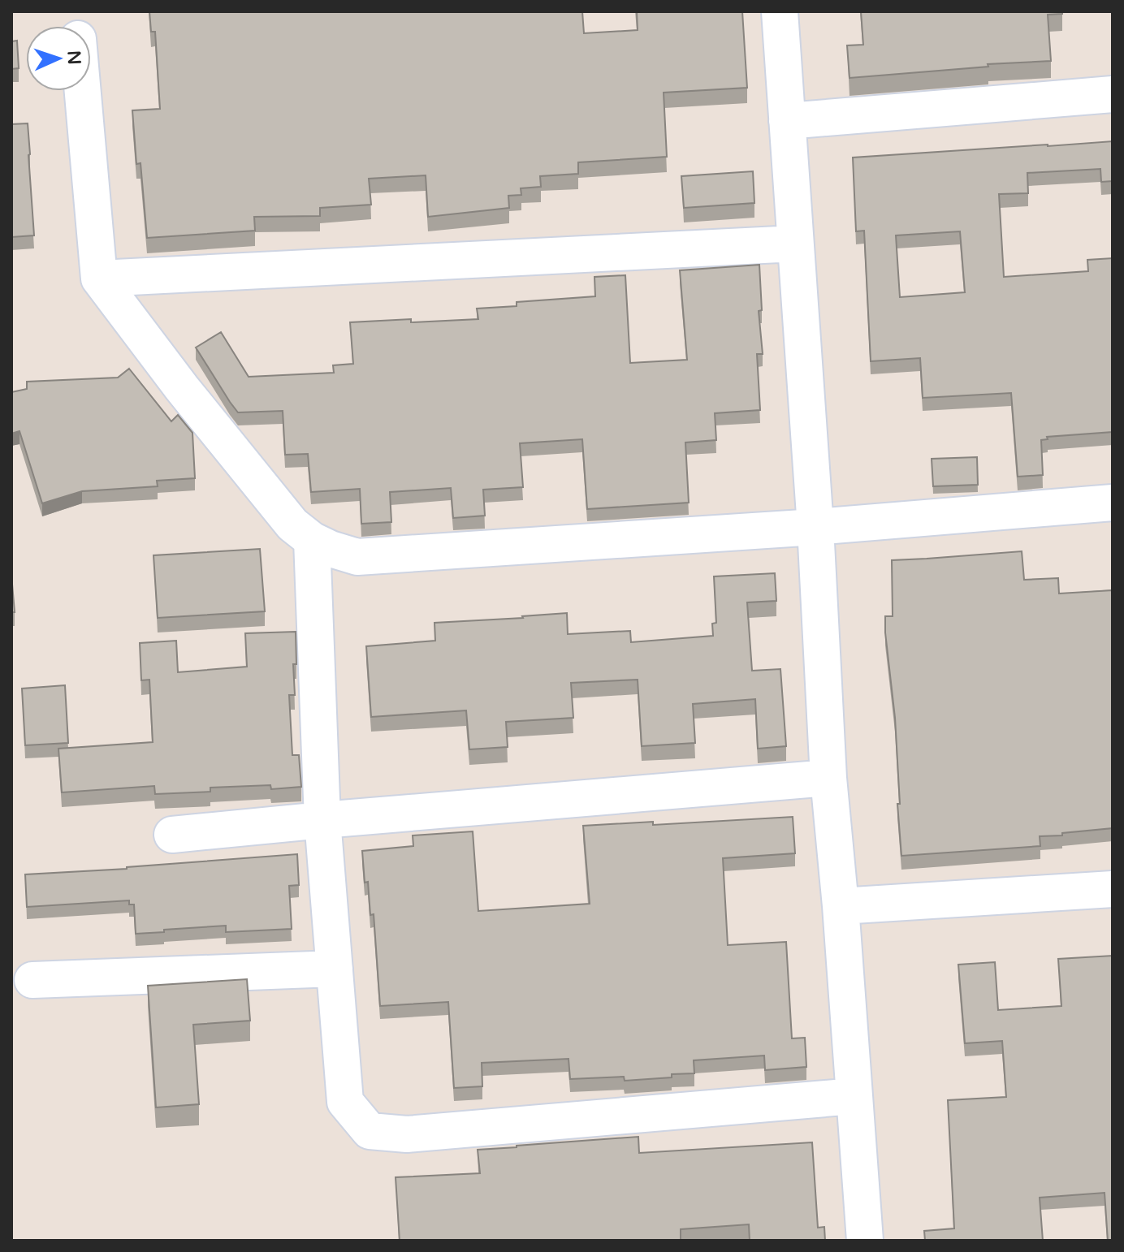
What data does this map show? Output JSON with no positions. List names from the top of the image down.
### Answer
{
  "north": "right"
}
